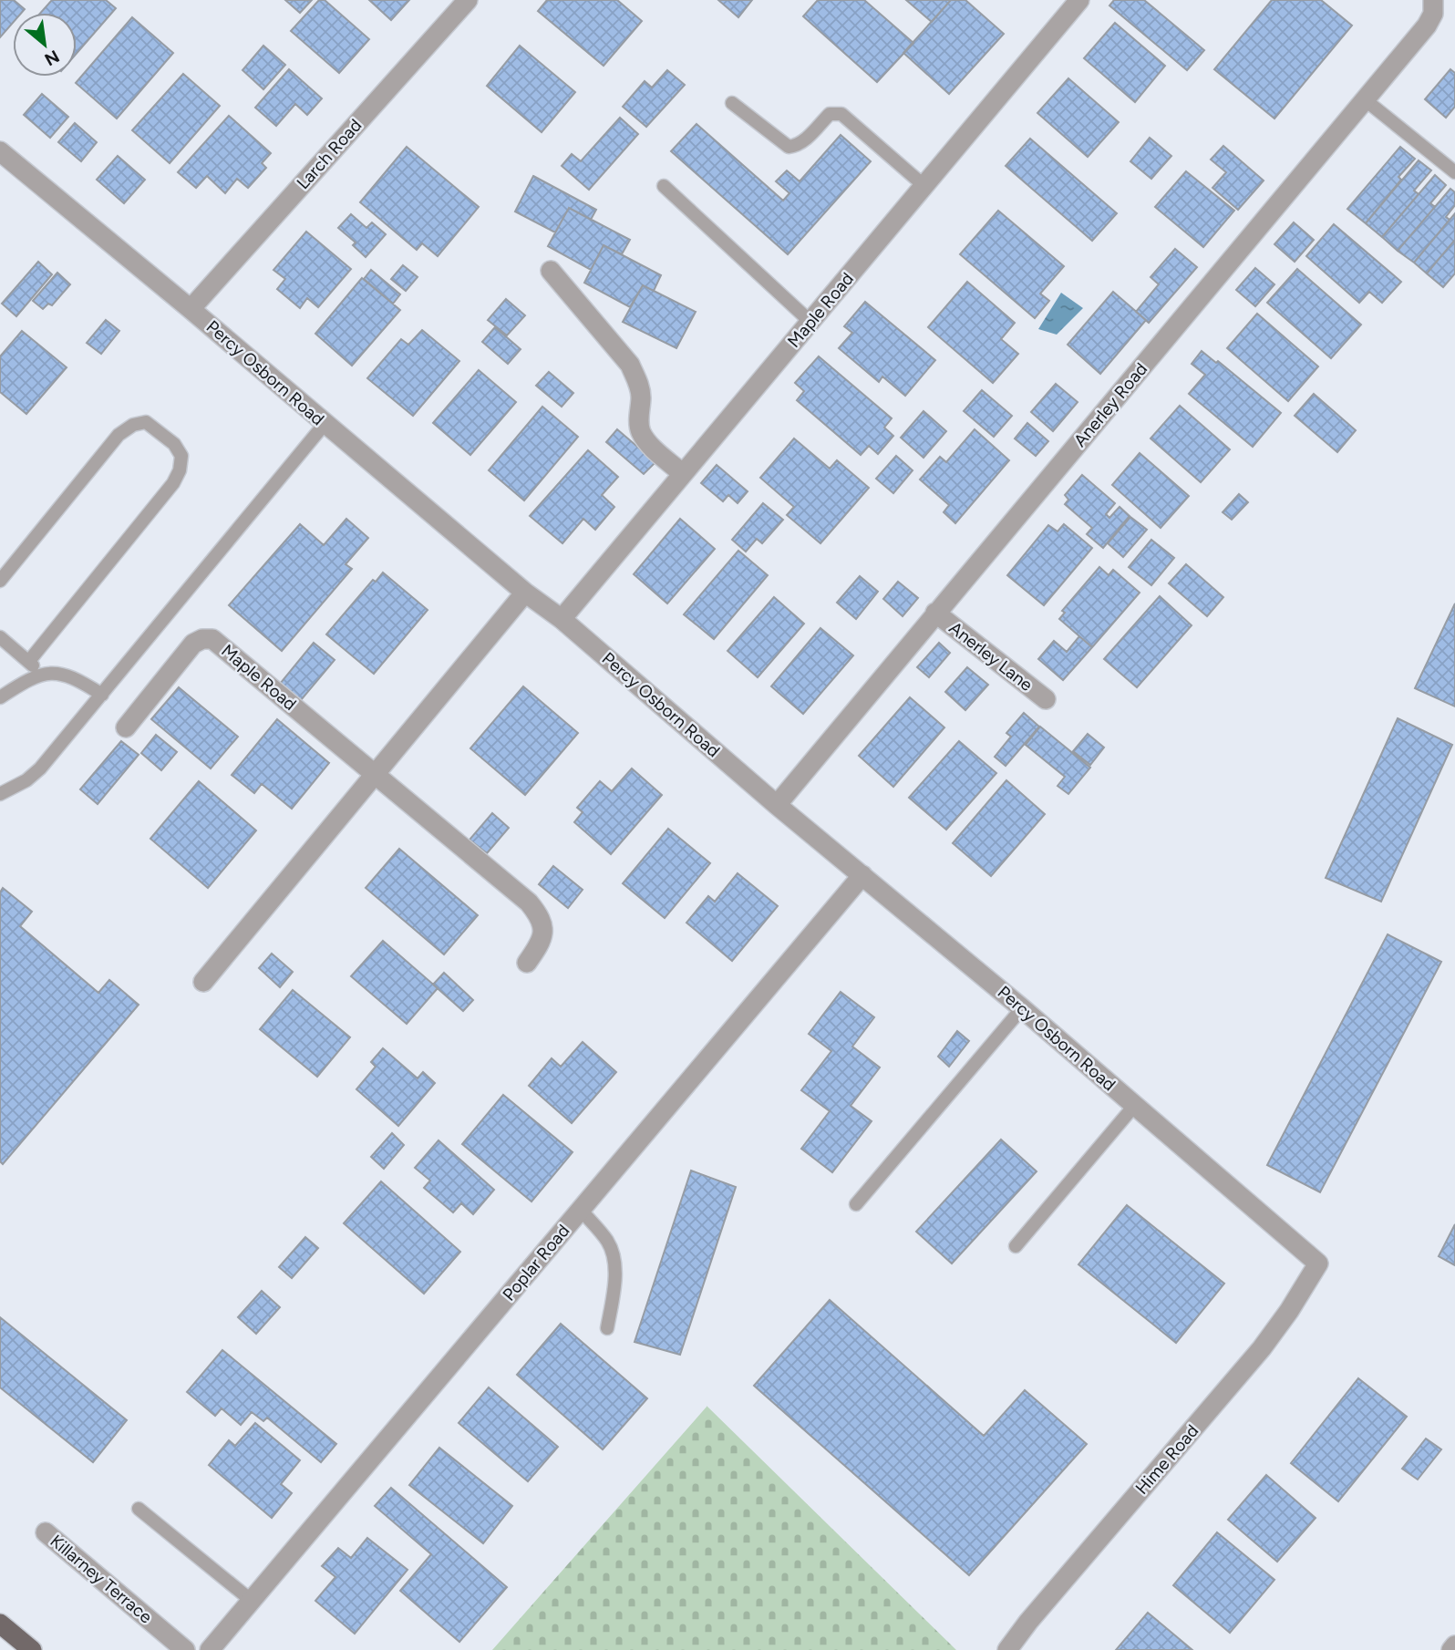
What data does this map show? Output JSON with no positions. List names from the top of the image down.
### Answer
{
  "streets": {
    "street": [
      "Larch Road",
      "Maple Road",
      "Percy Osborn Road",
      "Anerley Road",
      "Anerley Lane",
      "Poplar Road",
      "Hime Road",
      "Killarney Terrace"
    ]
  },
  "crossings": [
    ["Larch Road", "Percy Osborn Road"],
    ["Maple Road", "Percy Osborn Road"],
    ["Percy Osborn Road", "Anerley Road"],
    ["Percy Osborn Road", "Poplar Road"],
    ["Percy Osborn Road", "Hime Road"],
    ["Anerley Road", "Anerley Lane"]
  ],
  "north": "bottom right"
}
